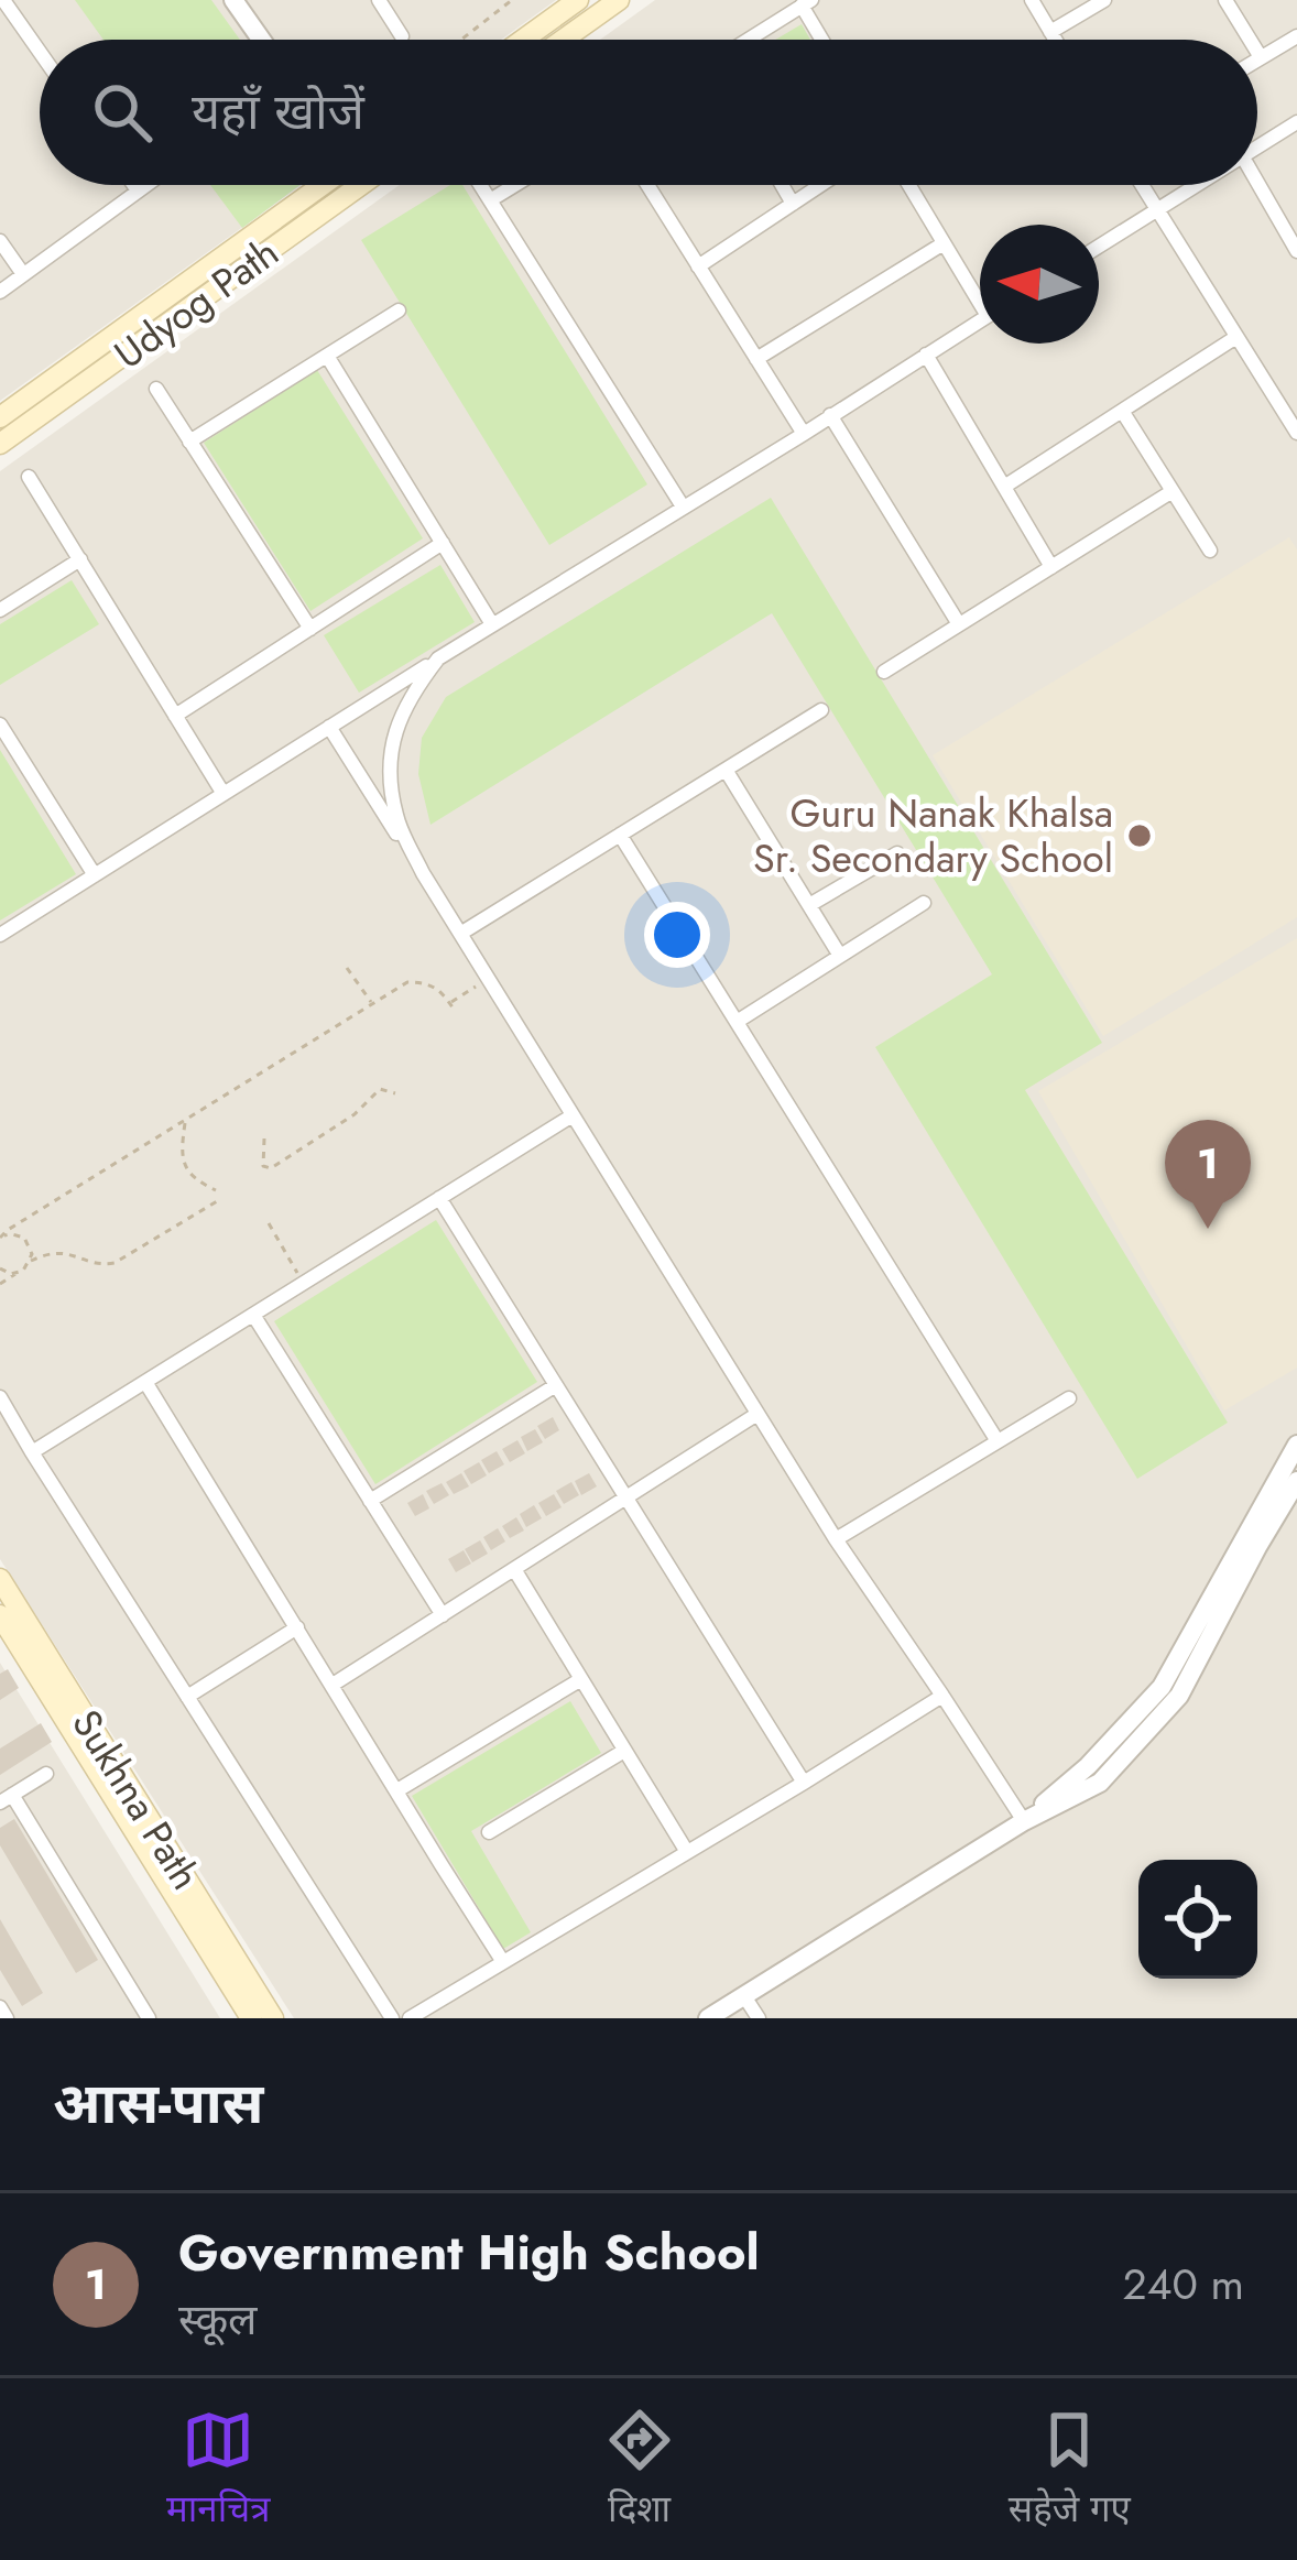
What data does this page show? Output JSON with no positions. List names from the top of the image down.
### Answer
{
  "streets": {
    "main road": ["Udyog Path", "Sukhna Path"]
  },
  "places": ["Guru Nanak Khalsa Sr. Secondary School"],
  "north": "left",
  "page": {
    "search": "यहाँ खोजें",
    "pins": "1",
    "heading": "आस-पास",
    "list": [
      {
        "mark": "1",
        "name": "Government High School",
        "note": "स्कूल",
        "value": "240 m"
      }
    ],
    "nav": ["मानचित्र", "दिशा", "सहेजे गए"]
  }
}
